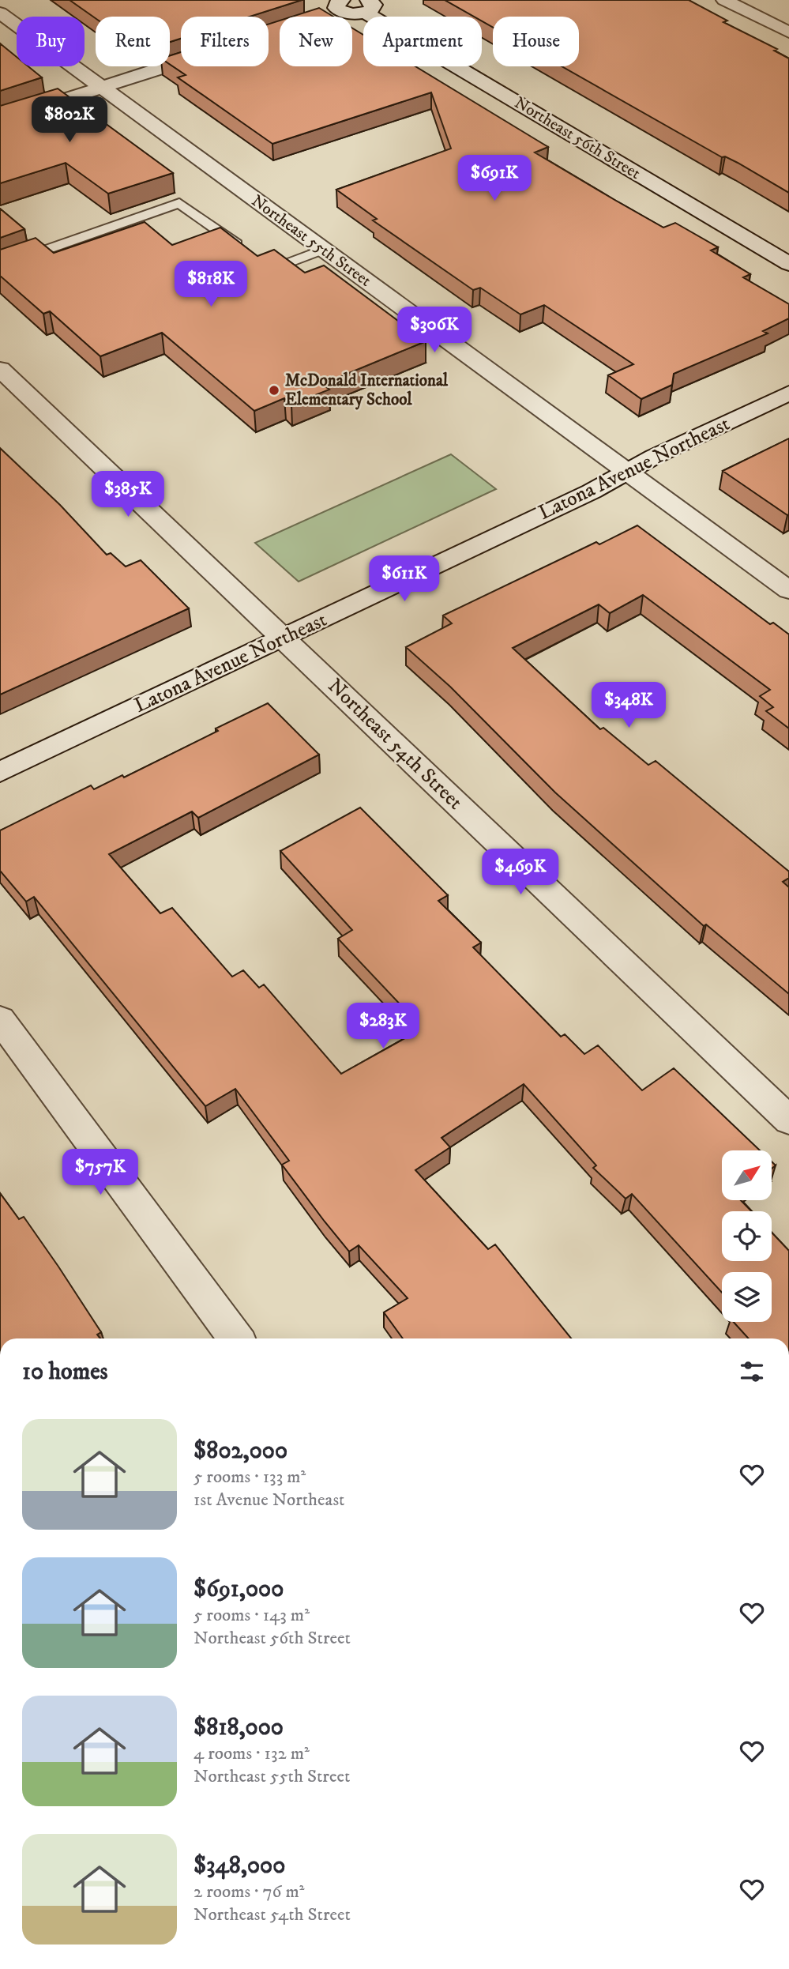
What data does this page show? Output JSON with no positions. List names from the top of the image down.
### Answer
{
  "streets": {
    "street": [
      "Northeast 56th Street",
      "Northeast 55th Street",
      "Latona Avenue Northeast",
      "Northeast 54th Street"
    ]
  },
  "crossings": [
    ["Northeast 55th Street", "Latona Avenue Northeast"],
    ["Latona Avenue Northeast", "Northeast 54th Street"]
  ],
  "places": ["McDonald International Elementary School"],
  "north": "top right",
  "page": {
    "chip": [
      "Buy",
      "Rent",
      "Filters",
      "New",
      "Apartment",
      "House"
    ],
    "price": [
      "$802K",
      "$691K",
      "$818K",
      "$306K",
      "$385K",
      "$611K",
      "$348K",
      "$469K",
      "$283K",
      "$757K"
    ],
    "heading": "10 homes",
    "list": [
      {
        "name": "$802,000",
        "note": "5 rooms · 133 m² · 1st Avenue Northeast"
      },
      {
        "name": "$691,000",
        "note": "5 rooms · 143 m² · Northeast 56th Street"
      },
      {
        "name": "$818,000",
        "note": "4 rooms · 132 m² · Northeast 55th Street"
      },
      {
        "name": "$348,000",
        "note": "2 rooms · 76 m² · Northeast 54th Street"
      }
    ]
  }
}
